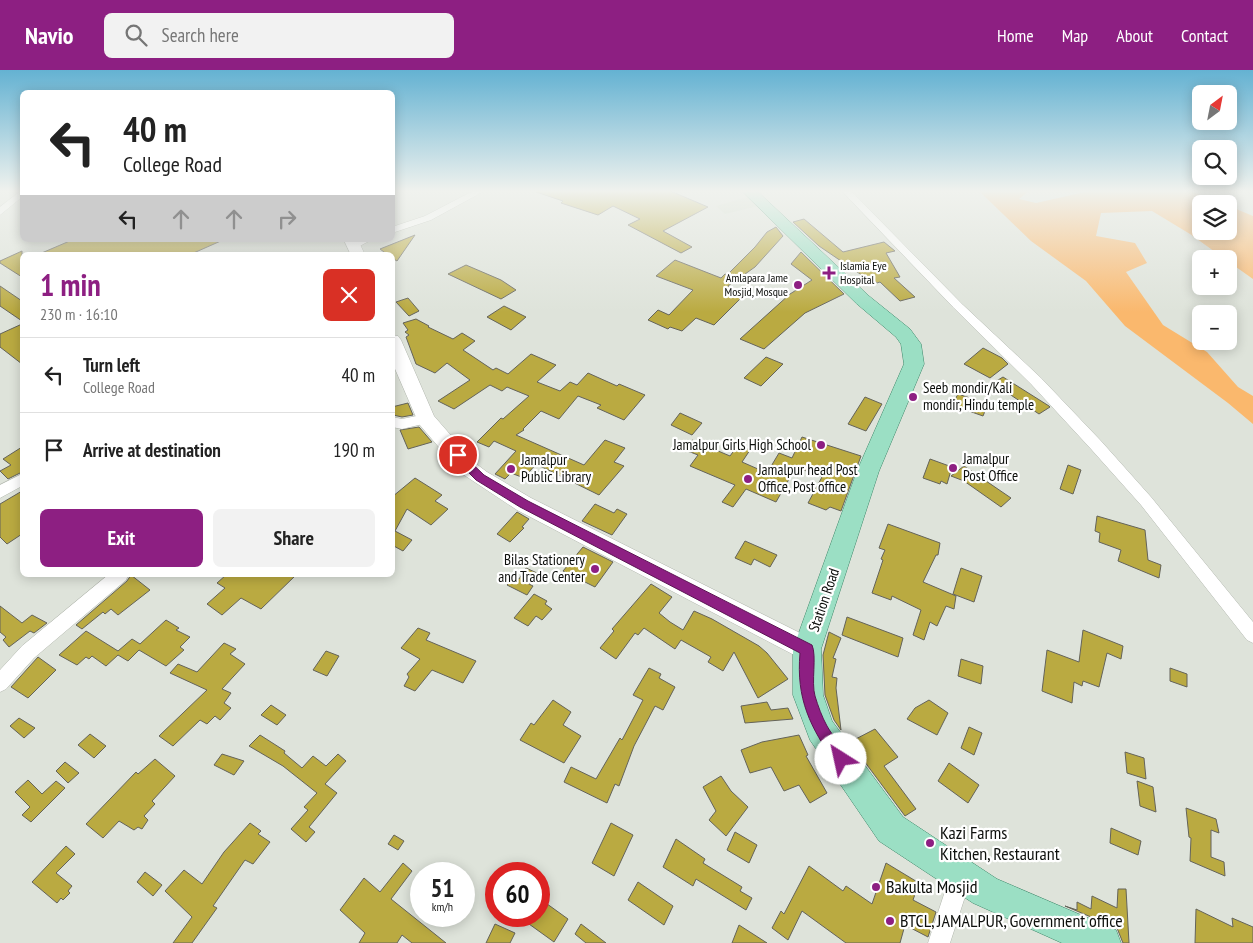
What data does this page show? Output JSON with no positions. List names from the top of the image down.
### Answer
{
  "streets": {
    "main road": ["Station Road"]
  },
  "places": {
    "health": ["Islamia Eye Hospital"],
    "other": [
      "Amlapara Jame Mosjid, Mosque",
      "Seeb mondir/Kali mondir, Hindu temple",
      "Jamalpur Girls High School",
      "Jamalpur Post Office",
      "Jamalpur Public Library",
      "Jamalpur head Post Office, Post office",
      "Bilas Stationery and Trade Center",
      "Kazi Farms Kitchen, Restaurant",
      "Bakulta Mosjid",
      "BTCL, JAMALPUR, Government office"
    ]
  },
  "north": "top right",
  "page": {
    "header": "Navio",
    "search": "Search here",
    "nav": [
      "Home",
      "Map",
      "About",
      "Contact"
    ],
    "map_buttons": ["+", "−"],
    "turn": ["40 m", "College Road"],
    "heading": ["1 min", "230 m · 16:10"],
    "list": [
      {
        "name": "Turn left",
        "note": "College Road",
        "value": "40 m"
      },
      {
        "name": "Arrive at destination",
        "value": "190 m"
      }
    ],
    "buttons": ["Exit", "Share"],
    "speed": "51 km/h",
    "limit": "60"
  }
}
